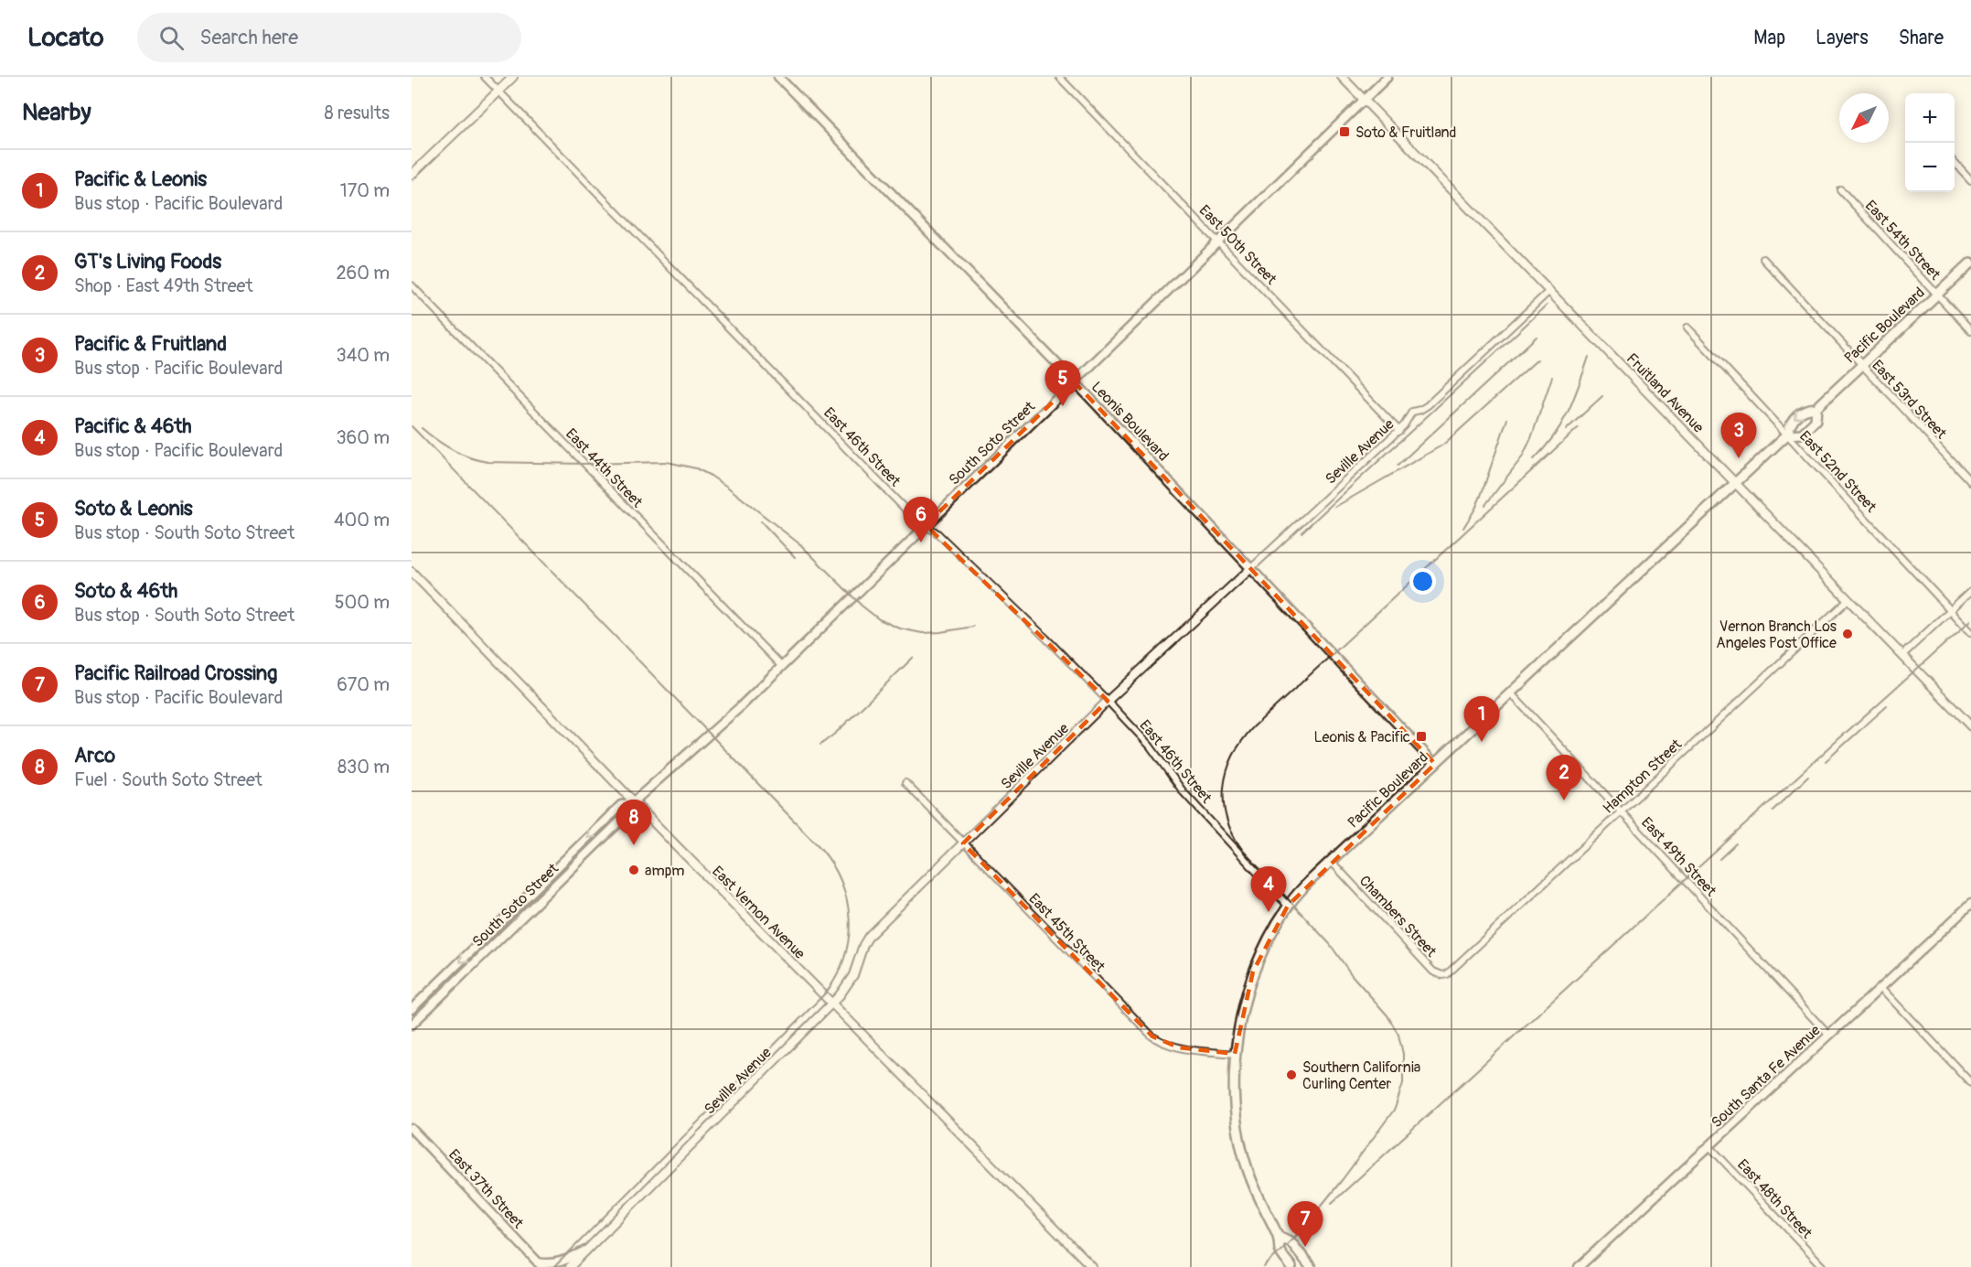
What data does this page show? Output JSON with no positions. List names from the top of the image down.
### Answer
{
  "streets": {
    "main road": [
      "Pacific Boulevard",
      "Leonis Boulevard",
      "South Soto Street",
      "South Santa Fe Avenue",
      "East 37th Street"
    ],
    "street": [
      "East 54th Street",
      "East 50th Street",
      "Fruitland Avenue",
      "East 53rd Street",
      "East 46th Street",
      "Seville Avenue",
      "East 44th Street",
      "East 52nd Street",
      "Hampton Street",
      "East 49th Street",
      "East Vernon Avenue",
      "Chambers Street",
      "East 45th Street",
      "East 48th Street"
    ]
  },
  "crossings": [
    ["East 54th Street", "Pacific Boulevard"],
    ["East 50th Street", "South Soto Street"],
    ["East 50th Street", "Seville Avenue"],
    ["Pacific Boulevard", "Fruitland Avenue"],
    ["Pacific Boulevard", "East 53rd Street"],
    ["Pacific Boulevard", "Leonis Boulevard"],
    ["Pacific Boulevard", "East 46th Street"],
    ["Pacific Boulevard", "East 52nd Street"],
    ["Pacific Boulevard", "East 49th Street"],
    ["Pacific Boulevard", "Chambers Street"],
    ["Pacific Boulevard", "East 45th Street"],
    ["Fruitland Avenue", "South Soto Street"],
    ["Fruitland Avenue", "Seville Avenue"],
    ["Fruitland Avenue", "Hampton Street"],
    ["Leonis Boulevard", "South Soto Street"],
    ["Leonis Boulevard", "Seville Avenue"],
    ["South Soto Street", "East 46th Street"],
    ["South Soto Street", "East 44th Street"],
    ["South Soto Street", "East Vernon Avenue"],
    ["East 46th Street", "Seville Avenue"],
    ["Seville Avenue", "East Vernon Avenue"],
    ["Seville Avenue", "East 45th Street"],
    ["Hampton Street", "East 49th Street"],
    ["Hampton Street", "Chambers Street"],
    ["East 49th Street", "South Santa Fe Avenue"],
    ["South Santa Fe Avenue", "East 48th Street"]
  ],
  "places": {
    "transit": ["Soto & Fruitland", "Leonis & Pacific"],
    "other": ["Vernon Branch Los Angeles Post Office", "ampm", "Southern California Curling Center"]
  },
  "north": "bottom left",
  "page": {
    "header": "Locato",
    "search": "Search here",
    "nav": ["Map", "Layers", "Share"],
    "heading": ["Nearby", "8 results"],
    "map_buttons": ["+", "−"],
    "list": [
      {
        "mark": "1",
        "name": "Pacific & Leonis",
        "note": "Bus stop · Pacific Boulevard",
        "value": "170 m"
      },
      {
        "mark": "2",
        "name": "GT's Living Foods",
        "note": "Shop · East 49th Street",
        "value": "260 m"
      },
      {
        "mark": "3",
        "name": "Pacific & Fruitland",
        "note": "Bus stop · Pacific Boulevard",
        "value": "340 m"
      },
      {
        "mark": "4",
        "name": "Pacific & 46th",
        "note": "Bus stop · Pacific Boulevard",
        "value": "360 m"
      },
      {
        "mark": "5",
        "name": "Soto & Leonis",
        "note": "Bus stop · South Soto Street",
        "value": "400 m"
      },
      {
        "mark": "6",
        "name": "Soto & 46th",
        "note": "Bus stop · South Soto Street",
        "value": "500 m"
      },
      {
        "mark": "7",
        "name": "Pacific Railroad Crossing",
        "note": "Bus stop · Pacific Boulevard",
        "value": "670 m"
      },
      {
        "mark": "8",
        "name": "Arco",
        "note": "Fuel · South Soto Street",
        "value": "830 m"
      }
    ],
    "pins": [
      "5",
      "3",
      "6",
      "1",
      "2",
      "8",
      "4",
      "7"
    ]
  }
}
